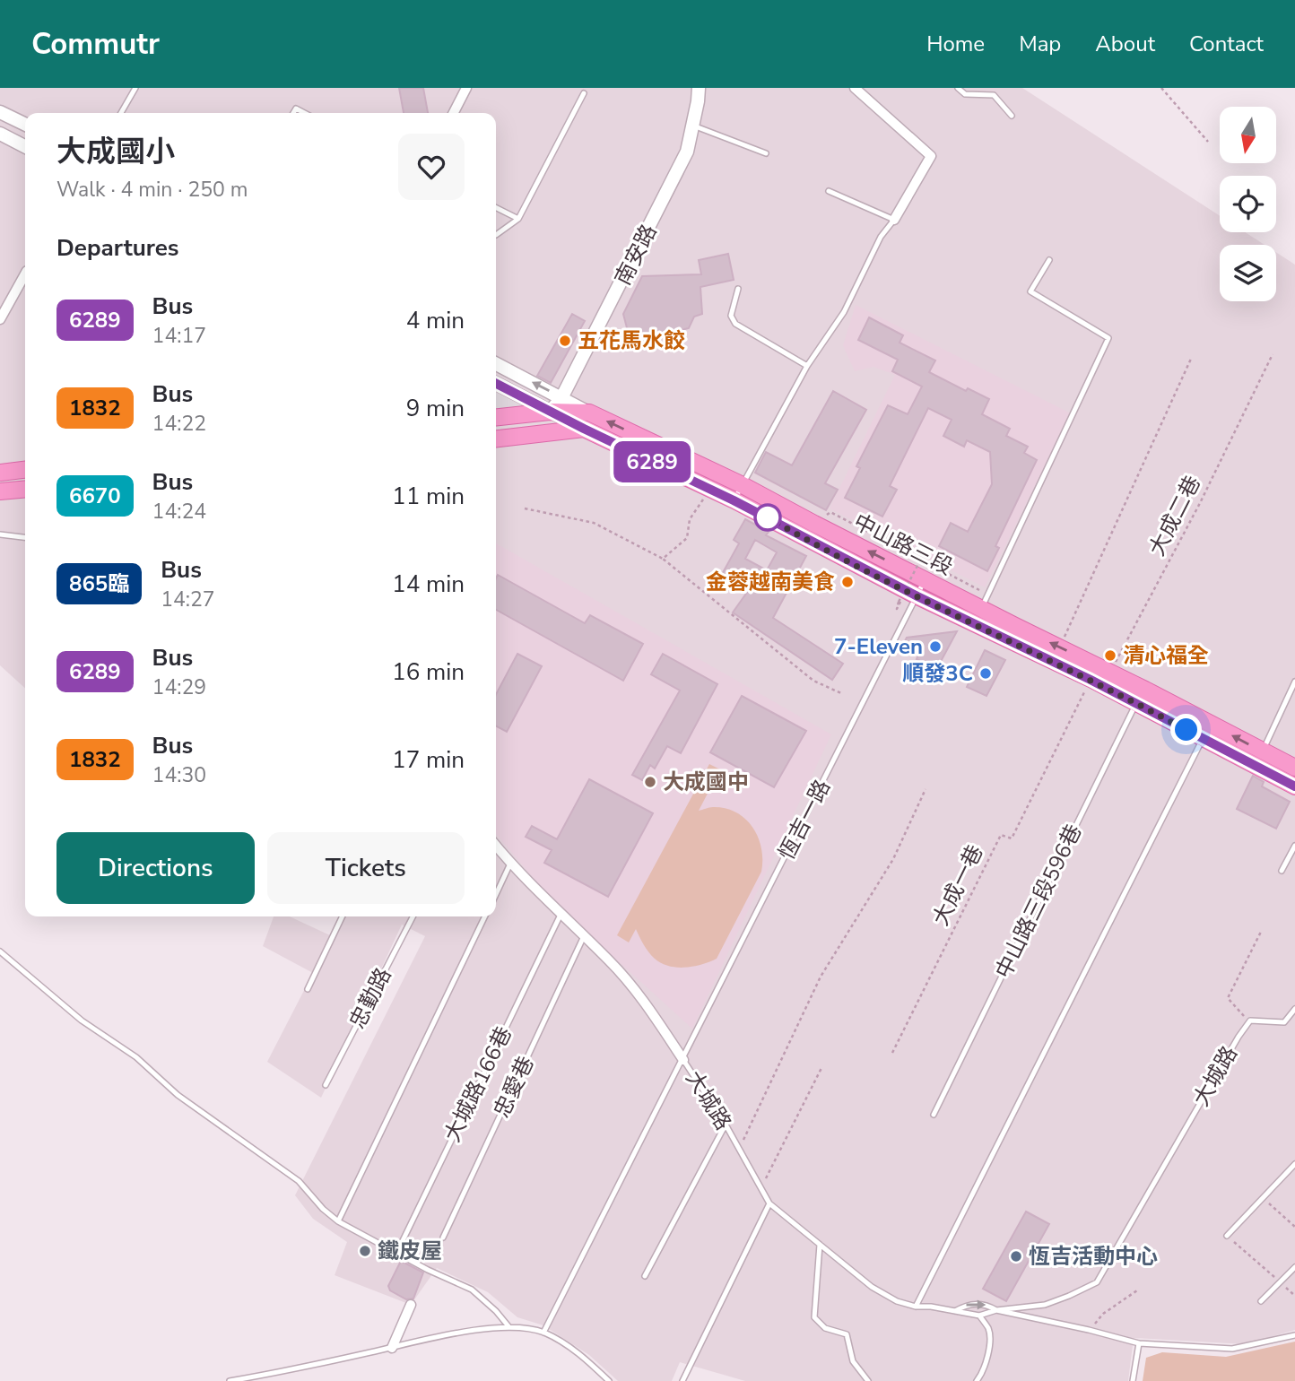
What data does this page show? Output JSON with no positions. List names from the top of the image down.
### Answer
{
  "streets": {
    "main road": ["中山路三段"],
    "street": ["南安路", "大城路"],
    "lane": [
      "恆吉一路",
      "中山路三段596巷",
      "忠勤路",
      "大城路166巷",
      "忠愛巷"
    ],
    "path": ["大成二巷", "大成一巷"]
  },
  "crossings": [
    ["南安路", "中山路三段"],
    ["大成二巷", "中山路三段"],
    ["中山路三段", "恆吉一路"],
    ["中山路三段", "大成一巷"],
    ["中山路三段", "中山路三段596巷"],
    ["恆吉一路", "大城路"],
    ["大城路", "大城路166巷"],
    ["大城路", "忠愛巷"]
  ],
  "places": [
    "五花馬水餃",
    "金蓉越南美食",
    "7-Eleven",
    "清心福全",
    "順發3C",
    "大成國中",
    "鐵皮屋",
    "恆吉活動中心"
  ],
  "lines": ["bus line 6289"],
  "north": "bottom",
  "page": {
    "header": "Commutr",
    "nav": [
      "Home",
      "Map",
      "About",
      "Contact"
    ],
    "on_map": "6289",
    "heading": [
      ["大成國小", "Walk · 4 min · 250 m"],
      "Departures"
    ],
    "list": [
      {
        "mark": "6289",
        "name": "Bus",
        "note": "14:17",
        "value": "4 min"
      },
      {
        "mark": "1832",
        "name": "Bus",
        "note": "14:22",
        "value": "9 min"
      },
      {
        "mark": "6670",
        "name": "Bus",
        "note": "14:24",
        "value": "11 min"
      },
      {
        "mark": "865臨",
        "name": "Bus",
        "note": "14:27",
        "value": "14 min"
      },
      {
        "mark": "6289",
        "name": "Bus",
        "note": "14:29",
        "value": "16 min"
      },
      {
        "mark": "1832",
        "name": "Bus",
        "note": "14:30",
        "value": "17 min"
      }
    ],
    "buttons": ["Directions", "Tickets"]
  }
}
